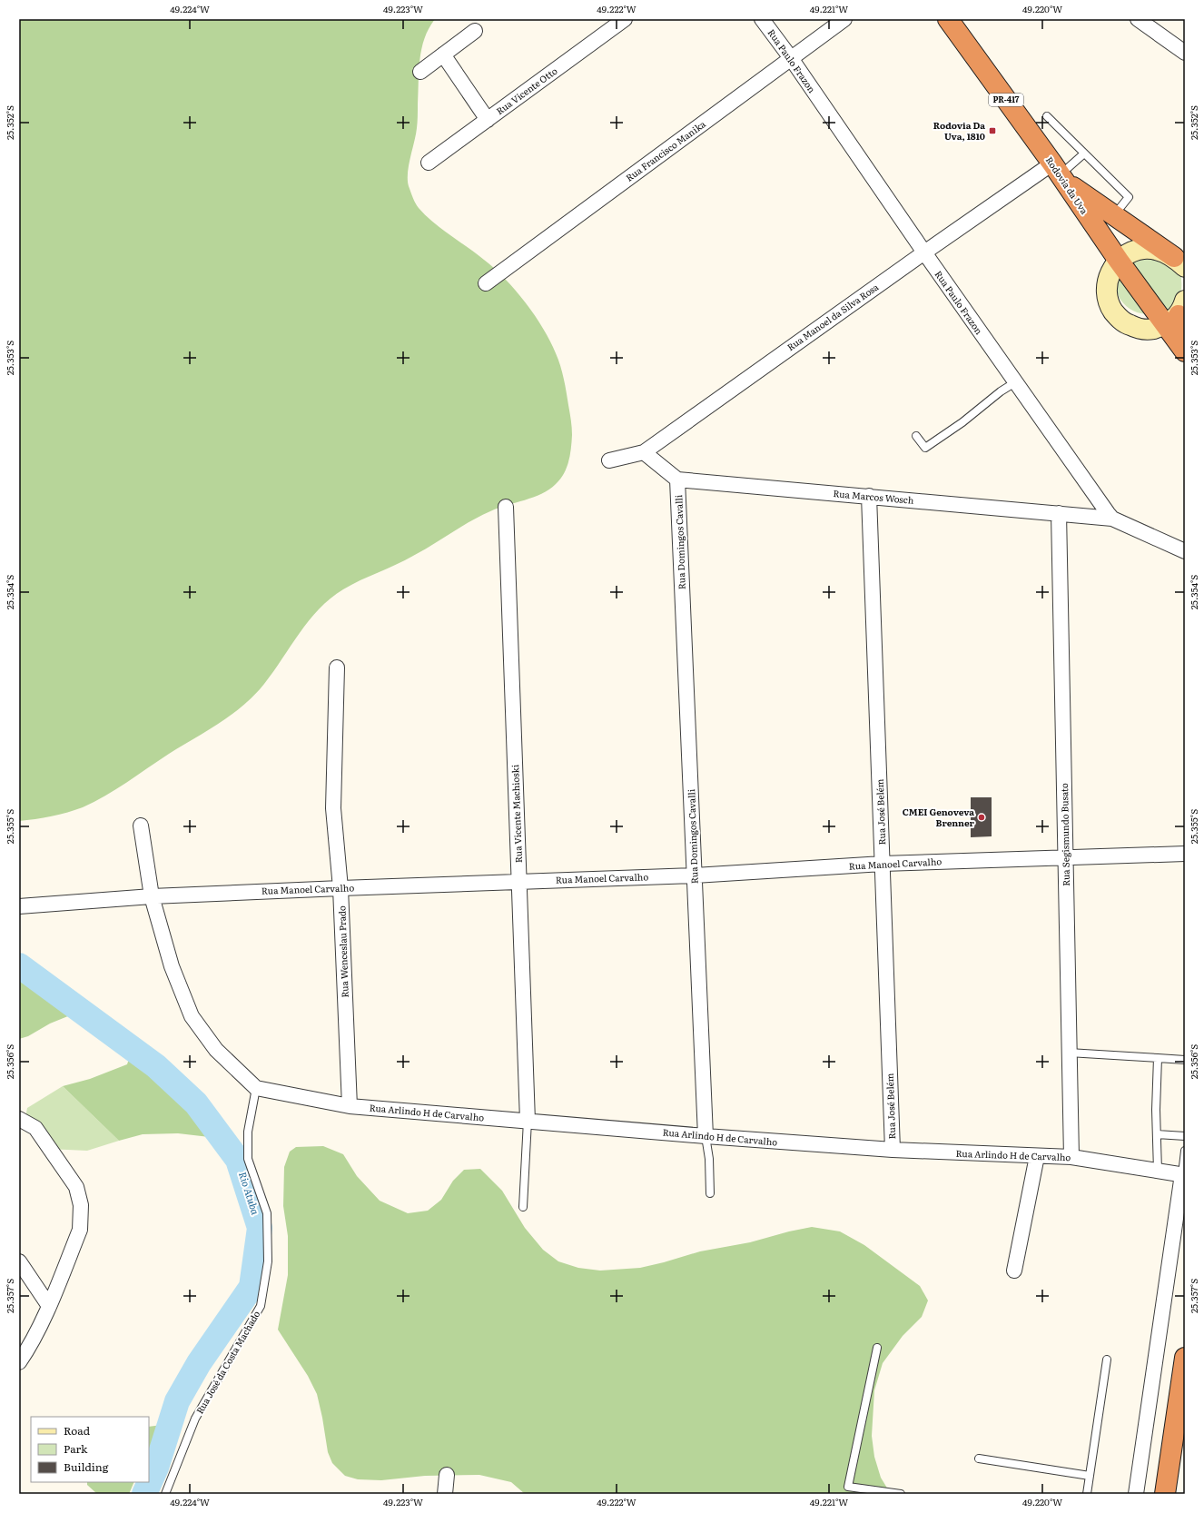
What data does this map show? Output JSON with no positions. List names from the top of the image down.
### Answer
{
  "streets": {
    "highway": ["PR-417", "Rodovia da Uva"],
    "street": [
      "Rua Paulo Frazon",
      "Rua Vicente Otto",
      "Rua Francisco Manika",
      "Rua Manoel da Silva Rosa",
      "Rua Marcos Wosch",
      "Rua Domingos Cavalli",
      "Rua José Belém",
      "Rua Vicente Machioski",
      "Rua Segismundo Busato",
      "Rua Manoel Carvalho",
      "Rua Wenceslau Prado",
      "Rua Arlindo H de Carvalho"
    ],
    "lane": ["Rua José da Costa Machado"]
  },
  "crossings": [
    ["Rua Paulo Frazon", "Rua Francisco Manika"],
    ["Rua Paulo Frazon", "Rua Manoel da Silva Rosa"],
    ["Rua Paulo Frazon", "Rua Marcos Wosch"],
    ["Rodovia da Uva", "Rua Manoel da Silva Rosa"],
    ["Rua Marcos Wosch", "Rua Domingos Cavalli"],
    ["Rua Marcos Wosch", "Rua José Belém"],
    ["Rua Marcos Wosch", "Rua Segismundo Busato"],
    ["Rua Domingos Cavalli", "Rua Manoel Carvalho"],
    ["Rua Domingos Cavalli", "Rua Arlindo H de Carvalho"],
    ["Rua José Belém", "Rua Manoel Carvalho"],
    ["Rua José Belém", "Rua Arlindo H de Carvalho"],
    ["Rua Vicente Machioski", "Rua Manoel Carvalho"],
    ["Rua Vicente Machioski", "Rua Arlindo H de Carvalho"],
    ["Rua Segismundo Busato", "Rua Manoel Carvalho"],
    ["Rua Segismundo Busato", "Rua Arlindo H de Carvalho"],
    ["Rua Manoel Carvalho", "Rua Wenceslau Prado"],
    ["Rua Wenceslau Prado", "Rua Arlindo H de Carvalho"],
    ["Rua Arlindo H de Carvalho", "Rua José da Costa Machado"]
  ],
  "water": ["Rio Atuba"],
  "places": {
    "transit": ["Rodovia Da Uva, 1810"],
    "other": ["CMEI Genoveva Brenner"]
  },
  "legend": ["Road", "Park", "Building"],
  "coordinates": [
    "49.224°W",
    "49.223°W",
    "49.222°W",
    "49.221°W",
    "49.220°W",
    "25.352°S",
    "25.353°S",
    "25.354°S",
    "25.355°S",
    "25.356°S",
    "25.357°S"
  ]
}
